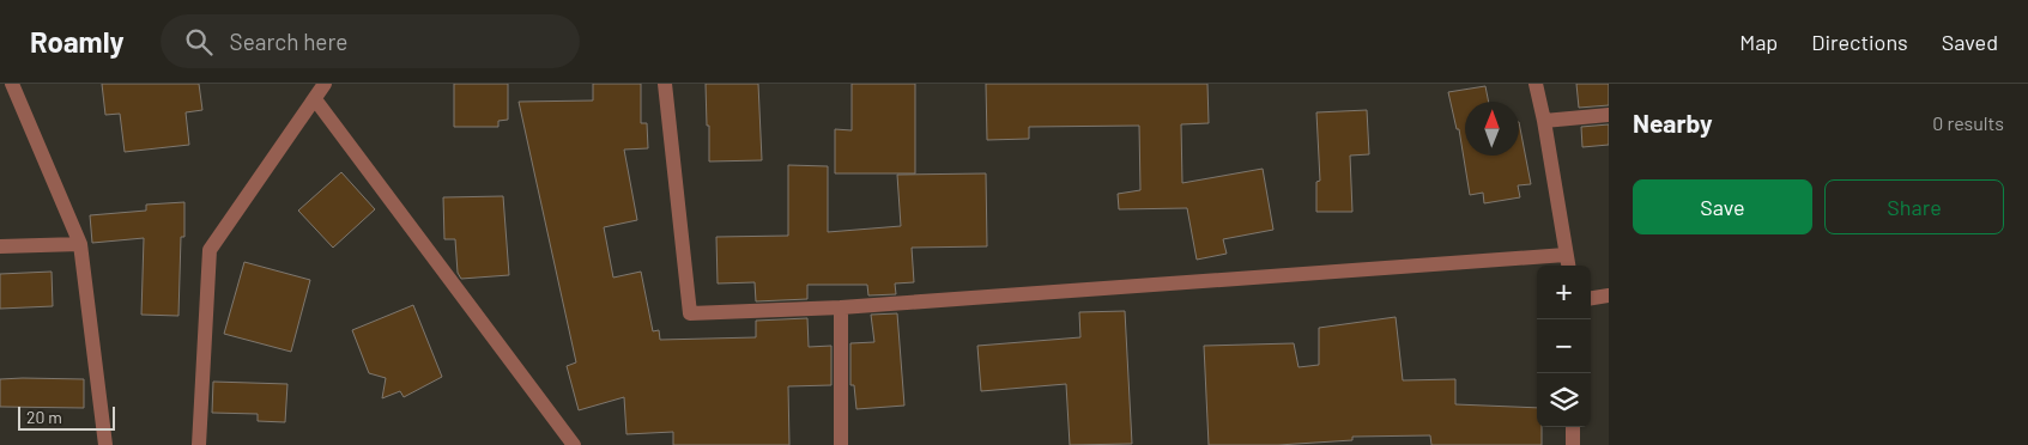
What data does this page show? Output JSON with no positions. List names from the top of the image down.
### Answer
{
  "scale_bar": "20 m",
  "north": "top",
  "page": {
    "header": "Roamly",
    "search": "Search here",
    "nav": ["Map", "Directions", "Saved"],
    "heading": ["Nearby", "0 results"],
    "buttons": ["Save", "Share"],
    "map_buttons": ["+", "−"],
    "scale": "20 m"
  }
}
